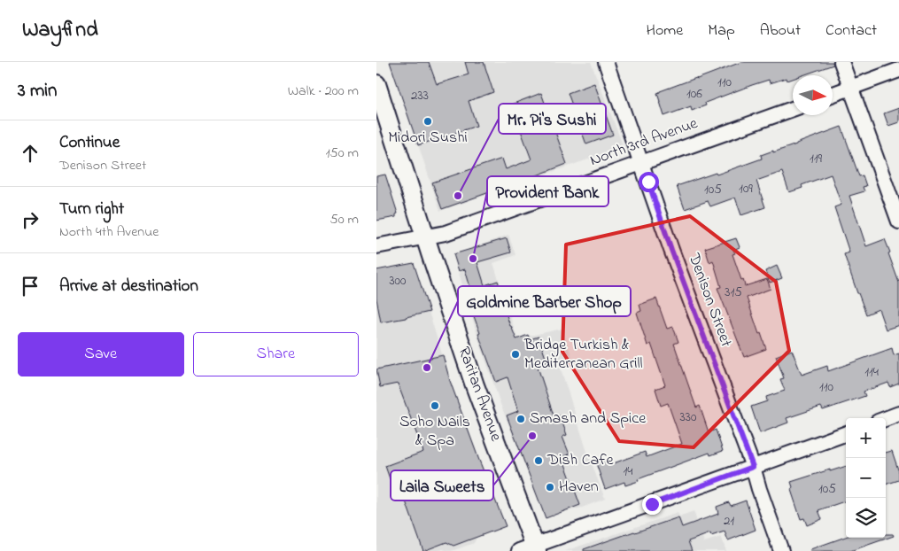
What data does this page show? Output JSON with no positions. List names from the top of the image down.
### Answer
{
  "streets": {
    "main road": ["Raritan Avenue"],
    "street": ["North 3rd Avenue", "Denison Street"]
  },
  "crossings": [
    ["North 3rd Avenue", "Denison Street"],
    ["North 3rd Avenue", "Raritan Avenue"]
  ],
  "places": [
    "Midori Sushi",
    "Mr. Pi's Sushi",
    "Provident Bank",
    "Bridge Turkish & Mediterranean Grill",
    "Goldmine Barber Shop",
    "Soho Nails & Spa",
    "Smash and Spice",
    "Laila Sweets",
    "Dish Cafe",
    "Haven"
  ],
  "house_numbers": [
    "110",
    "106",
    "233",
    "119",
    "109",
    "105",
    "300",
    "315",
    "114",
    "110",
    "330",
    "14",
    "105",
    "21"
  ],
  "north": "right",
  "page": {
    "header": "Wayfind",
    "nav": [
      "Home",
      "Map",
      "About",
      "Contact"
    ],
    "heading": ["3 min", "Walk · 200 m"],
    "list": [
      ["Continue", "Denison Street", "150 m"],
      ["Turn right", "North 4th Avenue", "50 m"],
      "Arrive at destination"
    ],
    "buttons": ["Save", "Share"],
    "map_buttons": ["+", "−"]
  }
}
